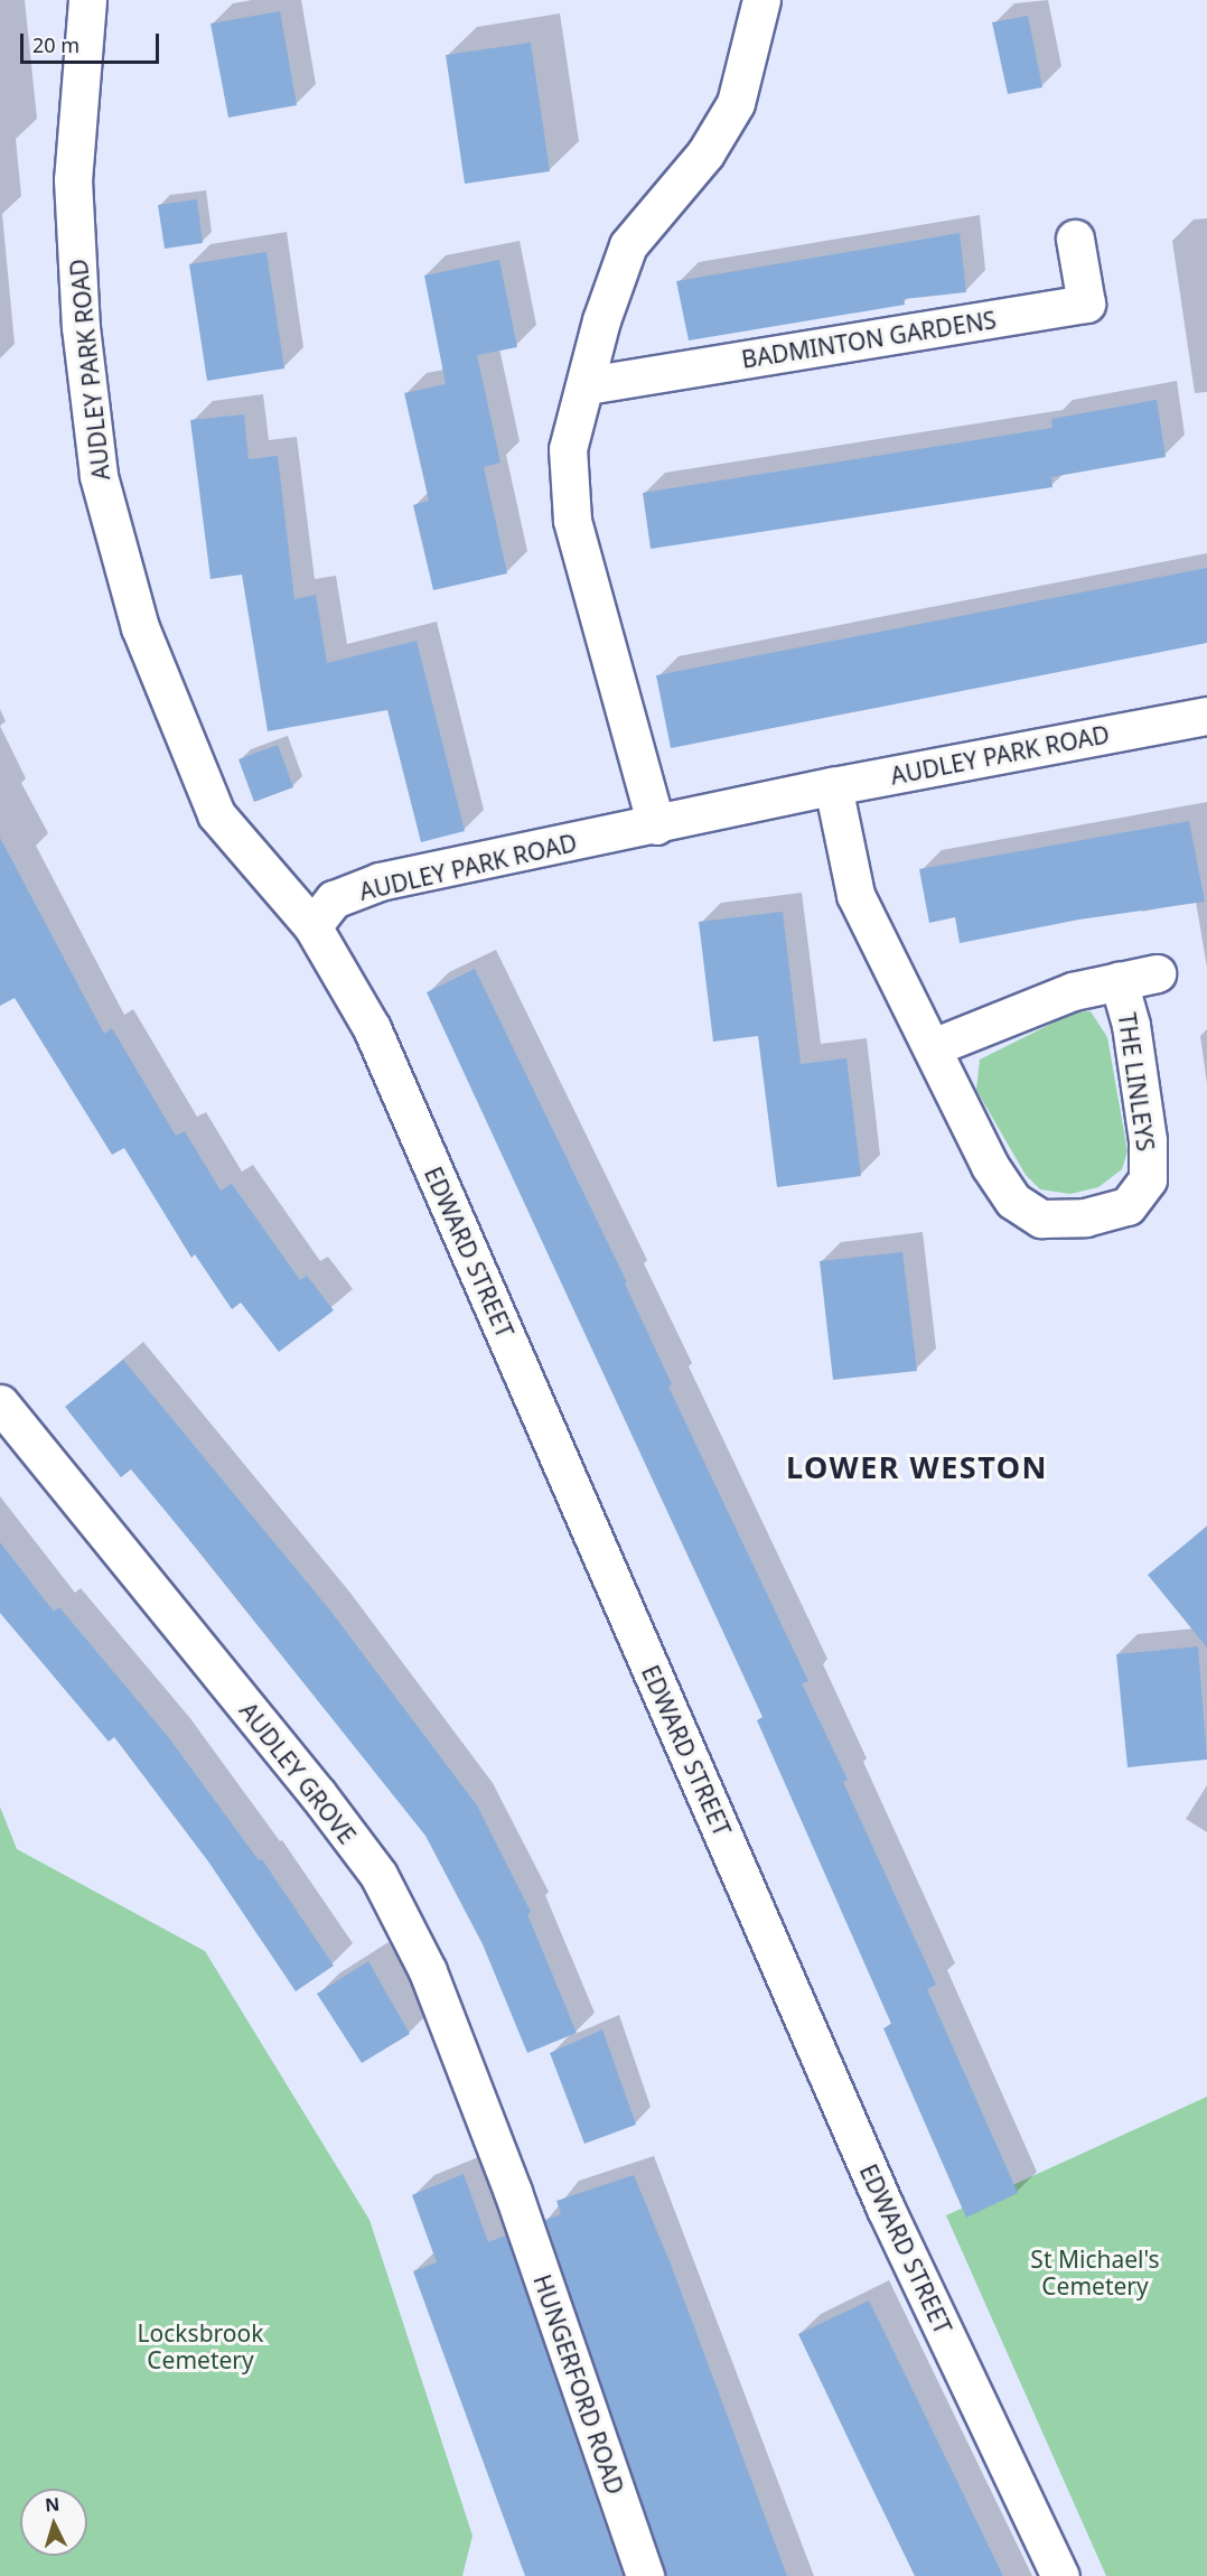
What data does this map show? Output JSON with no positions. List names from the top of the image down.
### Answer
{
  "streets": {
    "street": [
      "BADMINTON GARDENS",
      "AUDLEY PARK ROAD",
      "THE LINLEYS",
      "EDWARD STREET",
      "AUDLEY GROVE",
      "HUNGERFORD ROAD"
    ]
  },
  "crossings": [
    ["AUDLEY PARK ROAD", "THE LINLEYS"],
    ["AUDLEY PARK ROAD", "EDWARD STREET"],
    ["AUDLEY GROVE", "HUNGERFORD ROAD"]
  ],
  "districts": ["LOWER WESTON"],
  "parks": ["St Michael's Cemetery", "Locksbrook Cemetery"],
  "scale_bar": "20 m",
  "north": "top"
}
